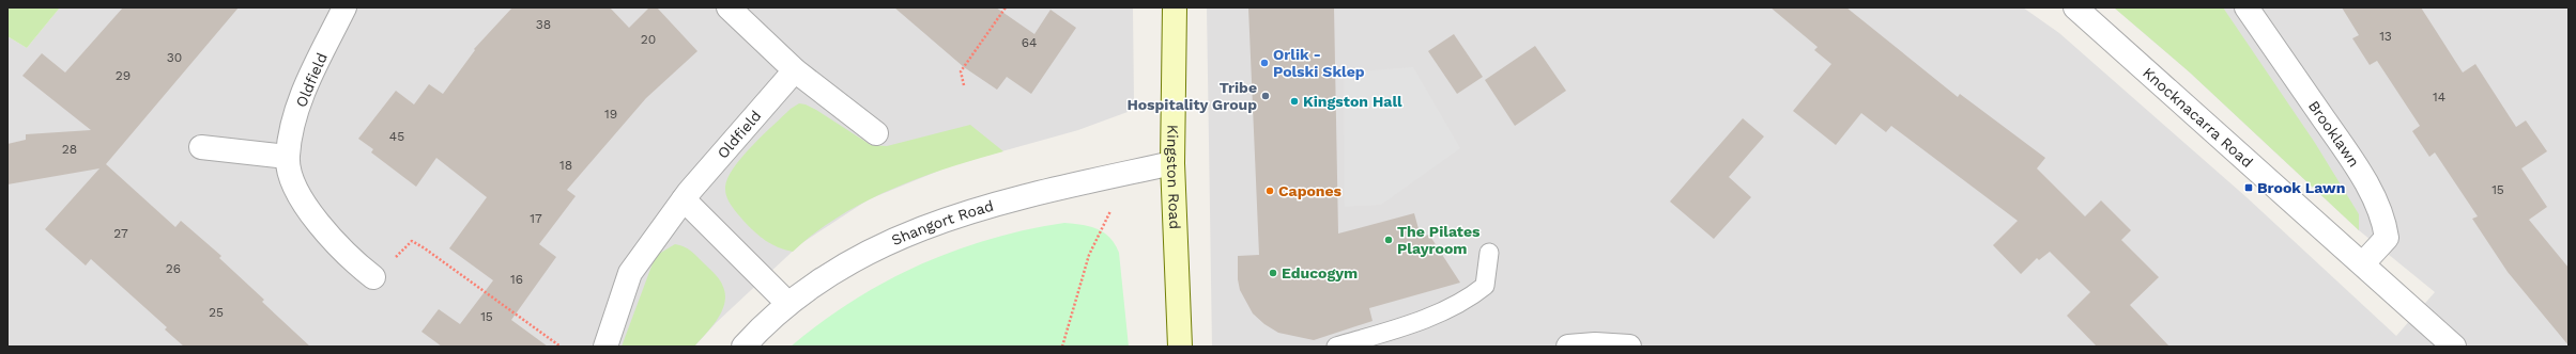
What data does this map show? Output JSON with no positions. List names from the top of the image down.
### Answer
{
  "streets": {
    "main road": ["Kingston Road"],
    "street": [
      "Oldfield",
      "Knocknacarra Road",
      "Brooklawn",
      "Shangort Road"
    ]
  },
  "crossings": [
    ["Knocknacarra Road", "Brooklawn"],
    ["Kingston Road", "Shangort Road"]
  ],
  "places": {
    "other": [
      "Orlik - Polski Sklep",
      "Tribe Hospitality Group",
      "Kingston Hall",
      "Capones",
      "The Pilates Playroom",
      "Educogym"
    ],
    "transit": ["Brook Lawn"]
  },
  "house_numbers": [
    "38",
    "13",
    "20",
    "64",
    "30",
    "29",
    "14",
    "19",
    "45",
    "28",
    "18",
    "15",
    "17",
    "27",
    "26",
    "16",
    "25",
    "15"
  ]
}
